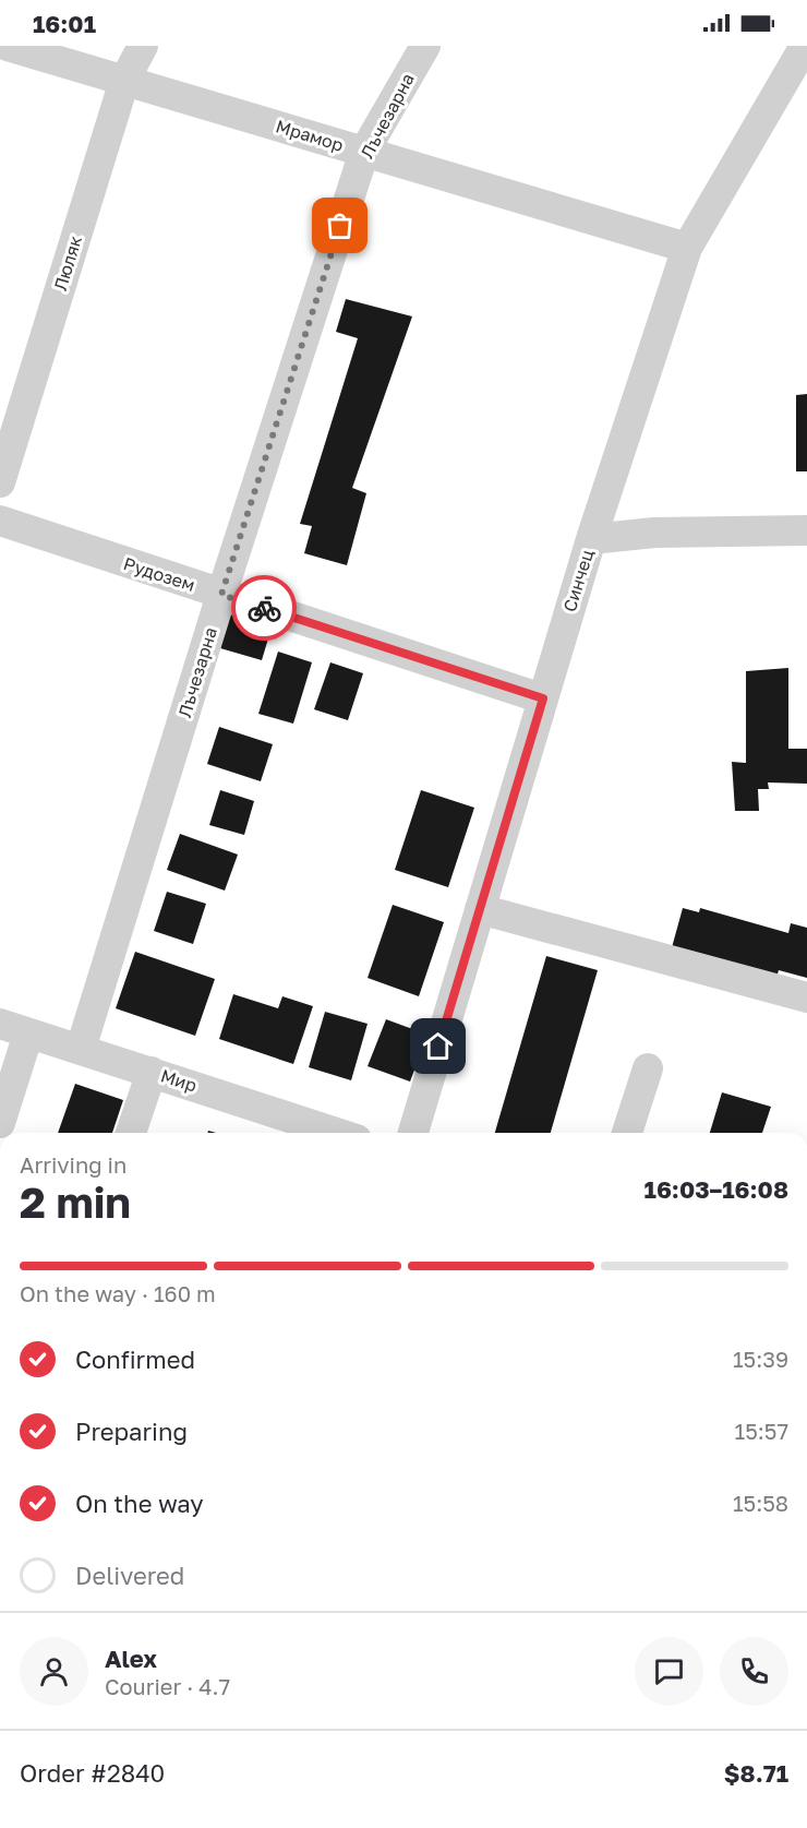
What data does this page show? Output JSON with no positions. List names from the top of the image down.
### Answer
{
  "streets": {
    "street": [
      "Лъчезарна",
      "Мрамор",
      "Люляк",
      "Рудозем",
      "Синчец",
      "Мир"
    ]
  },
  "crossings": [
    ["Лъчезарна", "Мрамор"],
    ["Лъчезарна", "Рудозем"],
    ["Лъчезарна", "Мир"],
    ["Мрамор", "Люляк"],
    ["Мрамор", "Синчец"],
    ["Рудозем", "Синчец"]
  ],
  "page": {
    "status": "16:01",
    "heading": ["2 min", "Arriving in", "16:03–16:08"],
    "panel": [
      "Alex",
      "Courier · 4.7",
      "Order #2840",
      "$8.71"
    ],
    "bar": "On the way · 160 m",
    "list": [
      ["Confirmed", "15:39"],
      ["Preparing", "15:57"],
      ["On the way", "15:58"],
      "Delivered"
    ]
  }
}
